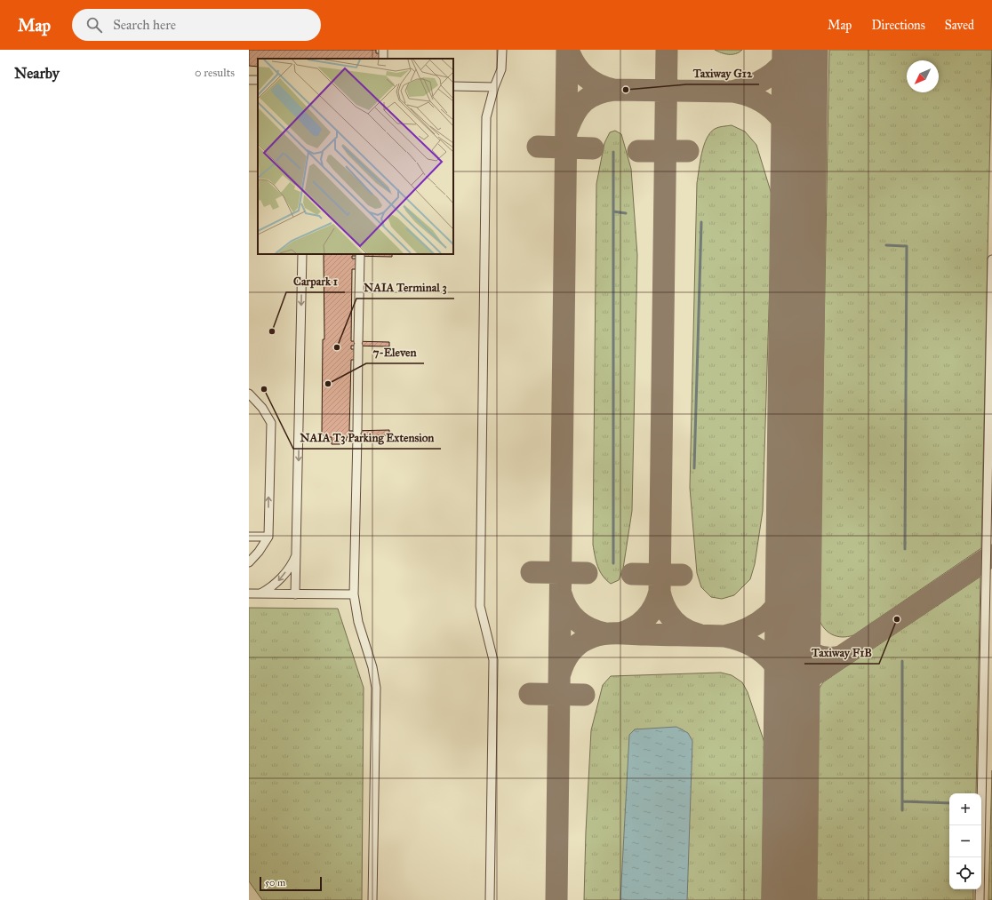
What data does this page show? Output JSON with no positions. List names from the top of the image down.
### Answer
{
  "places": [
    "Taxiway G12",
    "Carpark 1",
    "NAIA Terminal 3",
    "7-Eleven",
    "NAIA T3 Parking Extension",
    "Taxiway F1B"
  ],
  "scale_bar": "50 m",
  "north": "bottom left",
  "page": {
    "header": "Map",
    "search": "Search here",
    "nav": ["Map", "Directions", "Saved"],
    "heading": ["Nearby", "0 results"],
    "map_buttons": ["+", "−"],
    "scale": "50 m"
  }
}
